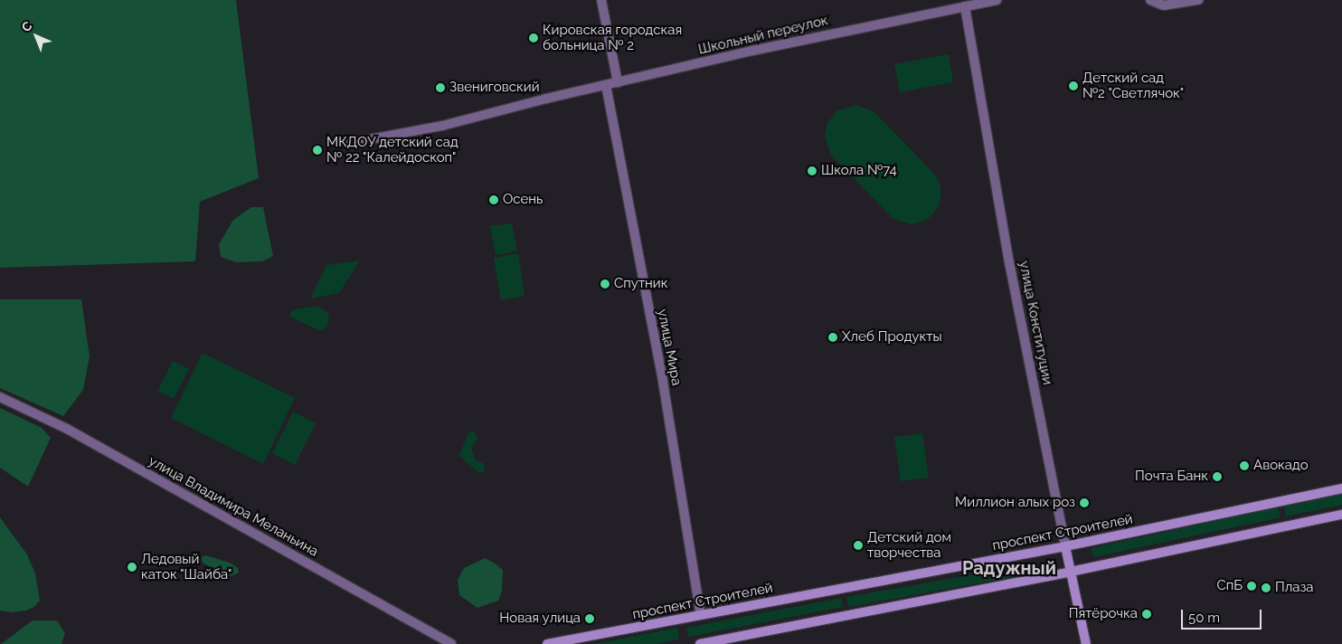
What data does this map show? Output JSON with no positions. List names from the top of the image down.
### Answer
{
  "streets": {
    "street": [
      "Школьный переулок",
      "улица Конституции",
      "улица Мира",
      "улица Владимира Меланьина",
      "проспект Строителей"
    ]
  },
  "crossings": [
    ["Школьный переулок", "улица Конституции"],
    ["Школьный переулок", "улица Мира"],
    ["улица Конституции", "проспект Строителей"],
    ["улица Мира", "проспект Строителей"]
  ],
  "districts": ["Радужный"],
  "places": [
    "Кировская городская больница № 2",
    "Детский сад №2 \"Светлячок\"",
    "Звениговский",
    "МКДОУ детский сад № 22 \"Калейдоскоп\"",
    "Школа №74",
    "Осень",
    "Спутник",
    "Хлеб Продукты",
    "Авокадо",
    "Почта Банк",
    "Миллион алых роз",
    "Детский дом творчества",
    "Ледовый каток \"Шайба\"",
    "СпБ",
    "Плаза",
    "Пятёрочка",
    "Новая улица"
  ],
  "scale_bar": "50 m",
  "north": "top left"
}
